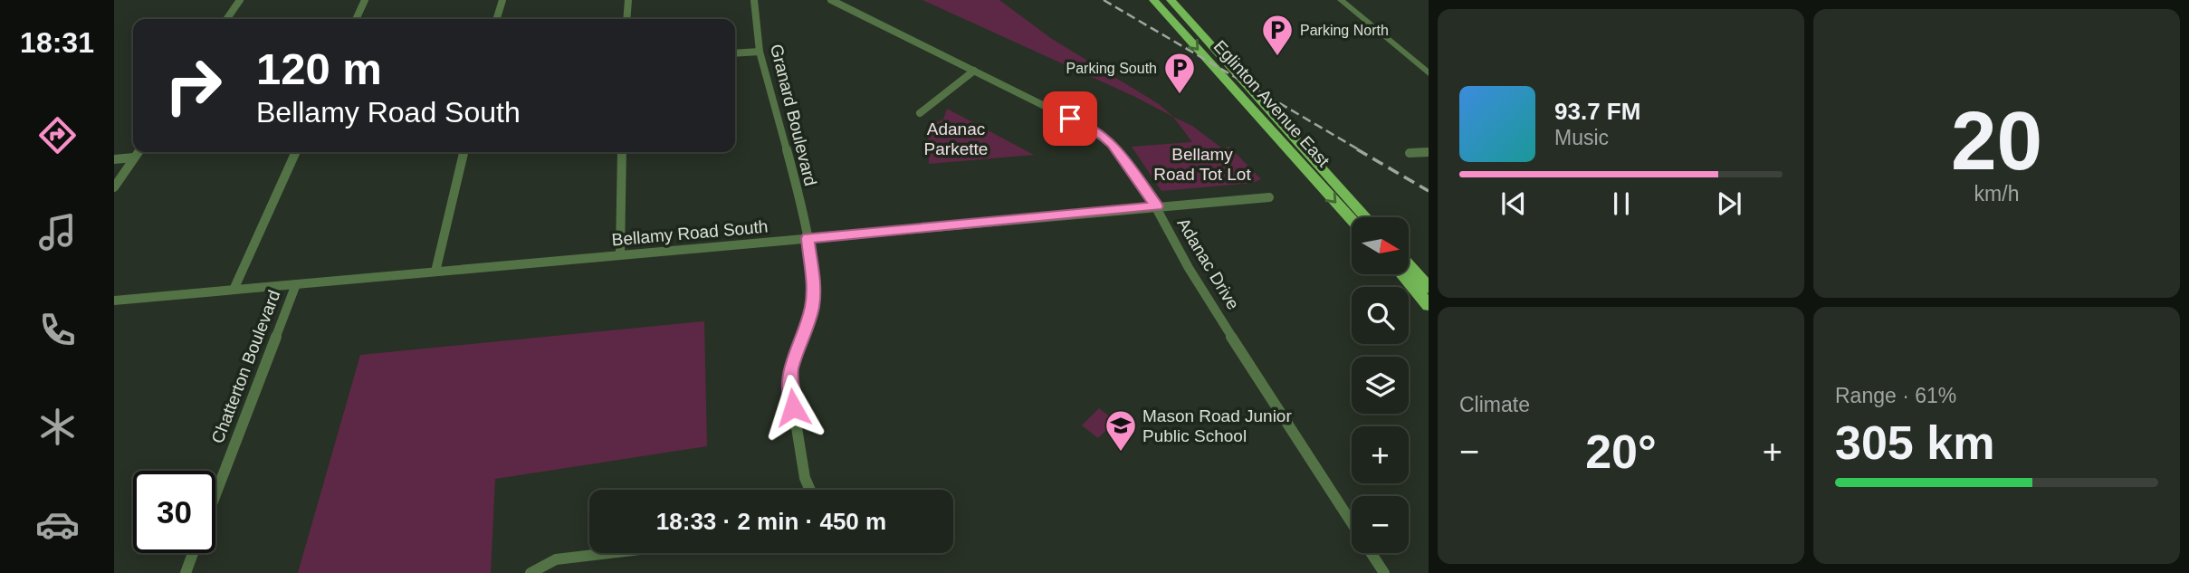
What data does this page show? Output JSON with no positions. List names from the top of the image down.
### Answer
{
  "streets": {
    "main road": ["Eglinton Avenue East"],
    "street": [
      "Granard Boulevard",
      "Bellamy Road South",
      "Adanac Drive",
      "Chatterton Boulevard"
    ]
  },
  "crossings": [
    ["Granard Boulevard", "Bellamy Road South"],
    ["Bellamy Road South", "Adanac Drive"],
    ["Bellamy Road South", "Chatterton Boulevard"]
  ],
  "parks": ["Adanac Parkette", "Bellamy Road Tot Lot"],
  "places": {
    "parking": ["Parking North", "Parking South"],
    "school or university": ["Mason Road Junior Public School"]
  },
  "north": "right",
  "page": {
    "tabs": "18:31",
    "tile": [
      ["20", "km/h"],
      "Climate",
      ["Range · 61%", "305 km"]
    ],
    "turn": ["120 m", "Bellamy Road South"],
    "song": ["93.7 FM", "Music"],
    "map_buttons": ["+", "−"],
    "heat": ["−", "20°", "+"],
    "limit": "30",
    "trip": "18:33 · 2 min · 450 m"
  }
}
